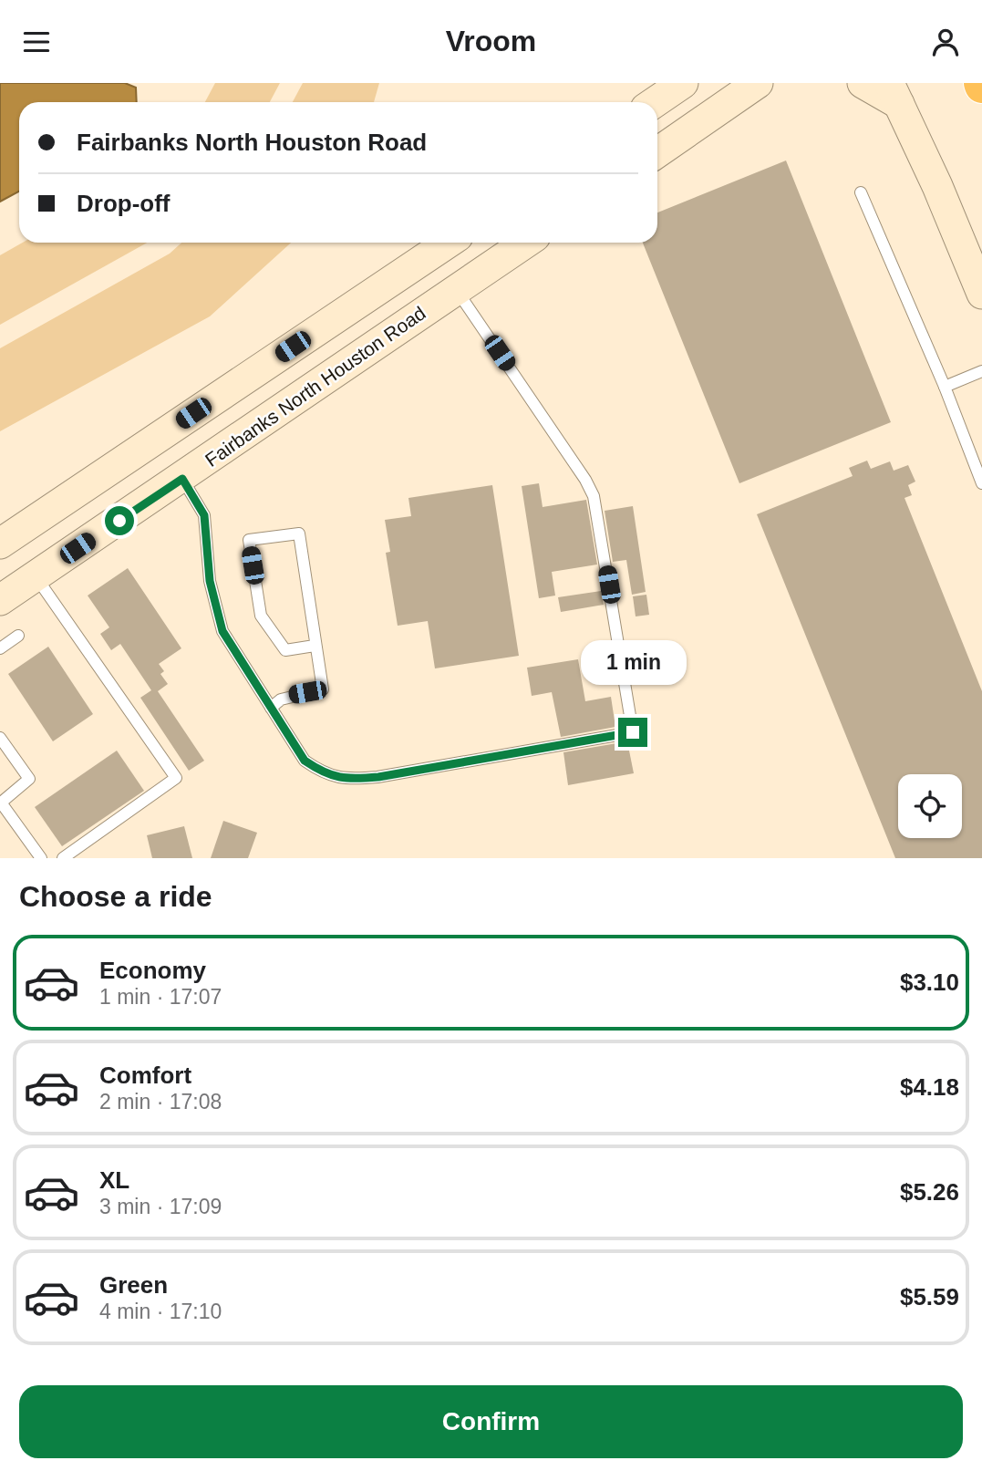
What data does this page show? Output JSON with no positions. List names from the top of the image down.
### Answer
{
  "streets": {
    "main road": ["Fairbanks North Houston Road"]
  },
  "page": {
    "header": "Vroom",
    "banner": ["Fairbanks North Houston Road", "Drop-off"],
    "bubble": "1 min",
    "heading": "Choose a ride",
    "list": [
      {
        "name": "Economy",
        "note": "1 min · 17:07",
        "value": "$3.10"
      },
      {
        "name": "Comfort",
        "note": "2 min · 17:08",
        "value": "$4.18"
      },
      {
        "name": "XL",
        "note": "3 min · 17:09",
        "value": "$5.26"
      },
      {
        "name": "Green",
        "note": "4 min · 17:10",
        "value": "$5.59"
      }
    ],
    "buttons": "Confirm"
  }
}
